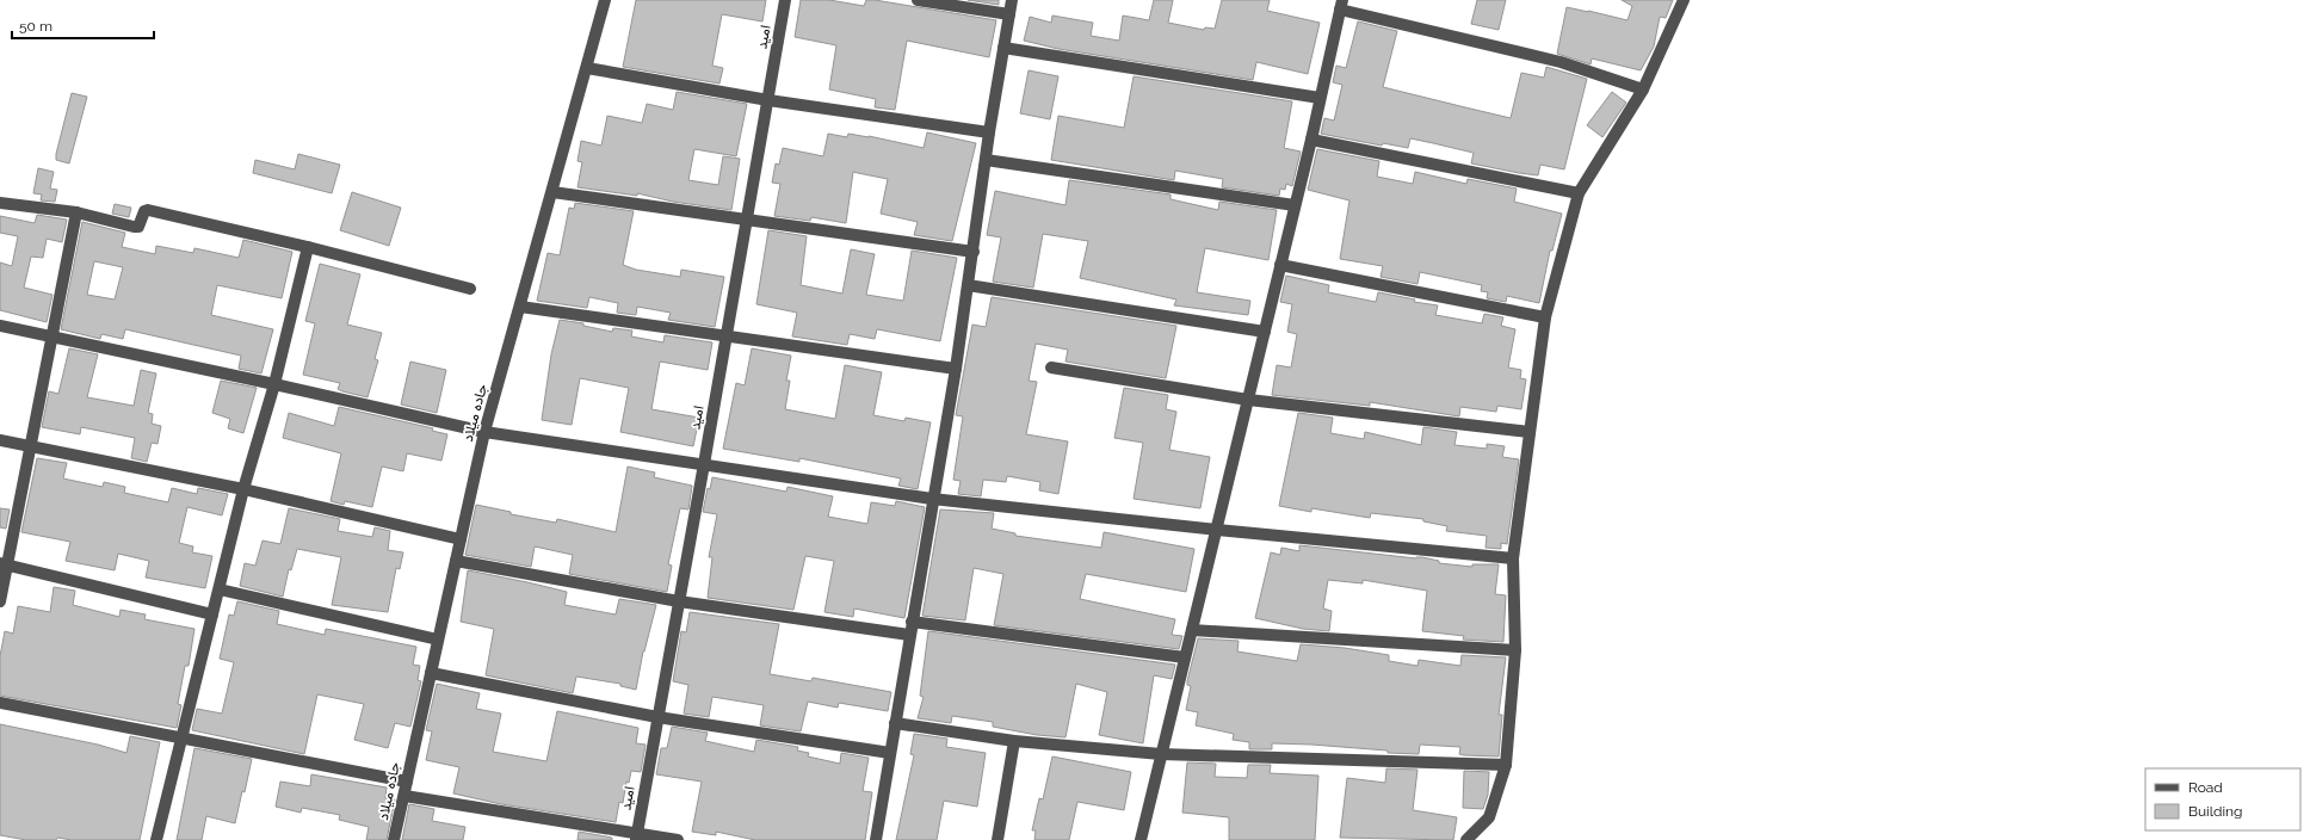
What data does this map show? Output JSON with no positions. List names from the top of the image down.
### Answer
{
  "streets": {
    "street": ["امید", "جاده میلاد"]
  },
  "legend": ["Road", "Building"],
  "scale_bar": "50 m"
}
